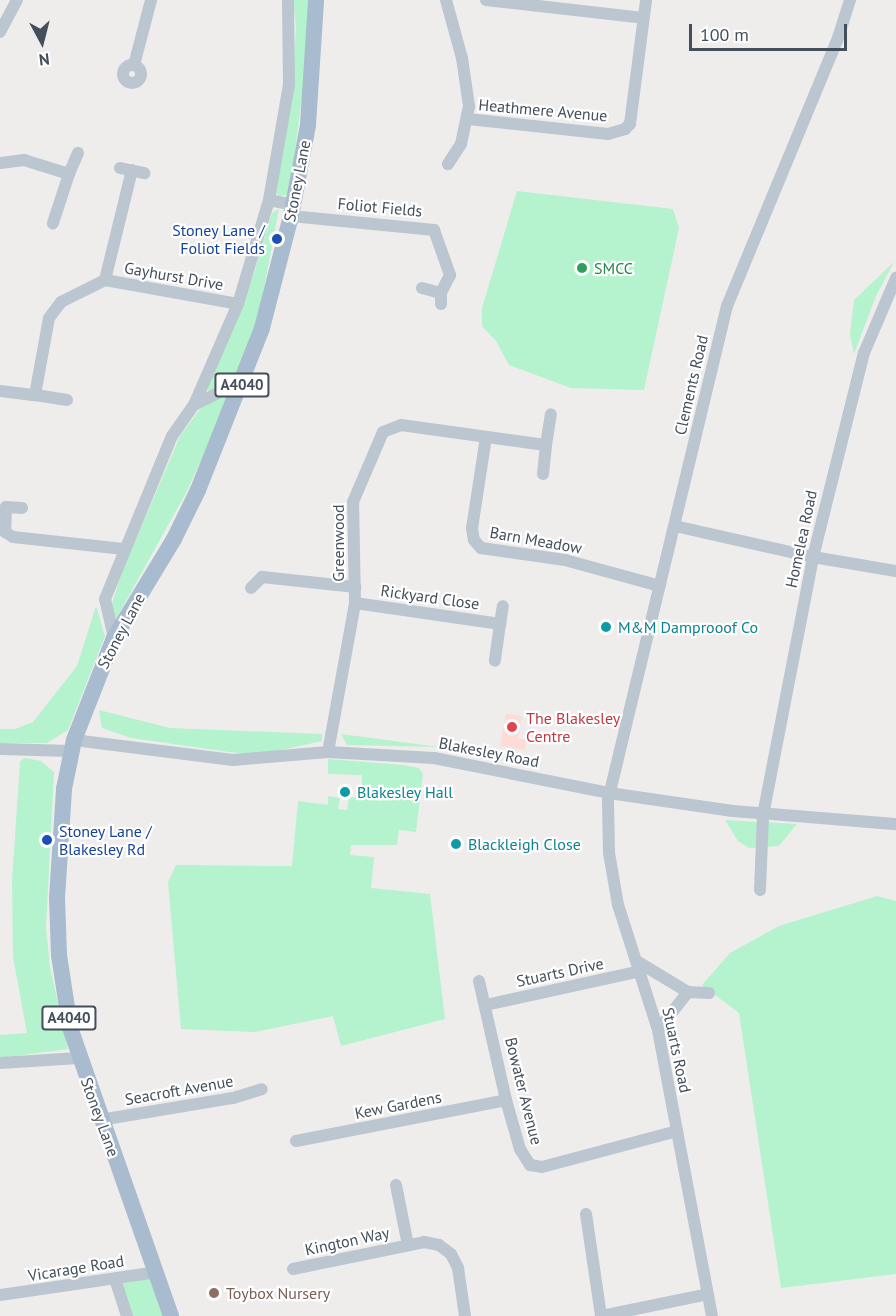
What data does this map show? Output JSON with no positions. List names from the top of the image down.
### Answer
{
  "streets": {
    "main road": ["Stoney Lane", "A4040"],
    "street": [
      "Heathmere Avenue",
      "Foliot Fields",
      "Gayhurst Drive",
      "Clements Road",
      "Homelea Road",
      "Barn Meadow",
      "Greenwood",
      "Rickyard Close",
      "Blakesley Road",
      "Stuarts Drive",
      "Stuarts Road",
      "Seacroft Avenue",
      "Bowater Avenue",
      "Kew Gardens",
      "Kington Way",
      "Vicarage Road"
    ]
  },
  "crossings": [
    ["Stoney Lane", "Foliot Fields"],
    ["Stoney Lane", "A4040"],
    ["Stoney Lane", "Blakesley Road"],
    ["Stoney Lane", "Seacroft Avenue"],
    ["Stoney Lane", "Vicarage Road"],
    ["A4040", "Vicarage Road"],
    ["Clements Road", "Barn Meadow"],
    ["Clements Road", "Blakesley Road"],
    ["Clements Road", "Stuarts Road"],
    ["Homelea Road", "Blakesley Road"],
    ["Barn Meadow", "Greenwood"],
    ["Greenwood", "Rickyard Close"],
    ["Greenwood", "Blakesley Road"],
    ["Blakesley Road", "Stuarts Road"],
    ["Stuarts Drive", "Stuarts Road"],
    ["Stuarts Drive", "Bowater Avenue"],
    ["Stuarts Road", "Bowater Avenue"],
    ["Bowater Avenue", "Kew Gardens"]
  ],
  "places": [
    "Stoney Lane / Foliot Fields",
    "SMCC",
    "M&M Damprooof Co",
    "The Blakesley Centre",
    "Blakesley Hall",
    "Stoney Lane / Blakesley Rd",
    "Blackleigh Close",
    "Toybox Nursery"
  ],
  "scale_bar": "100 m",
  "north": "bottom"
}
